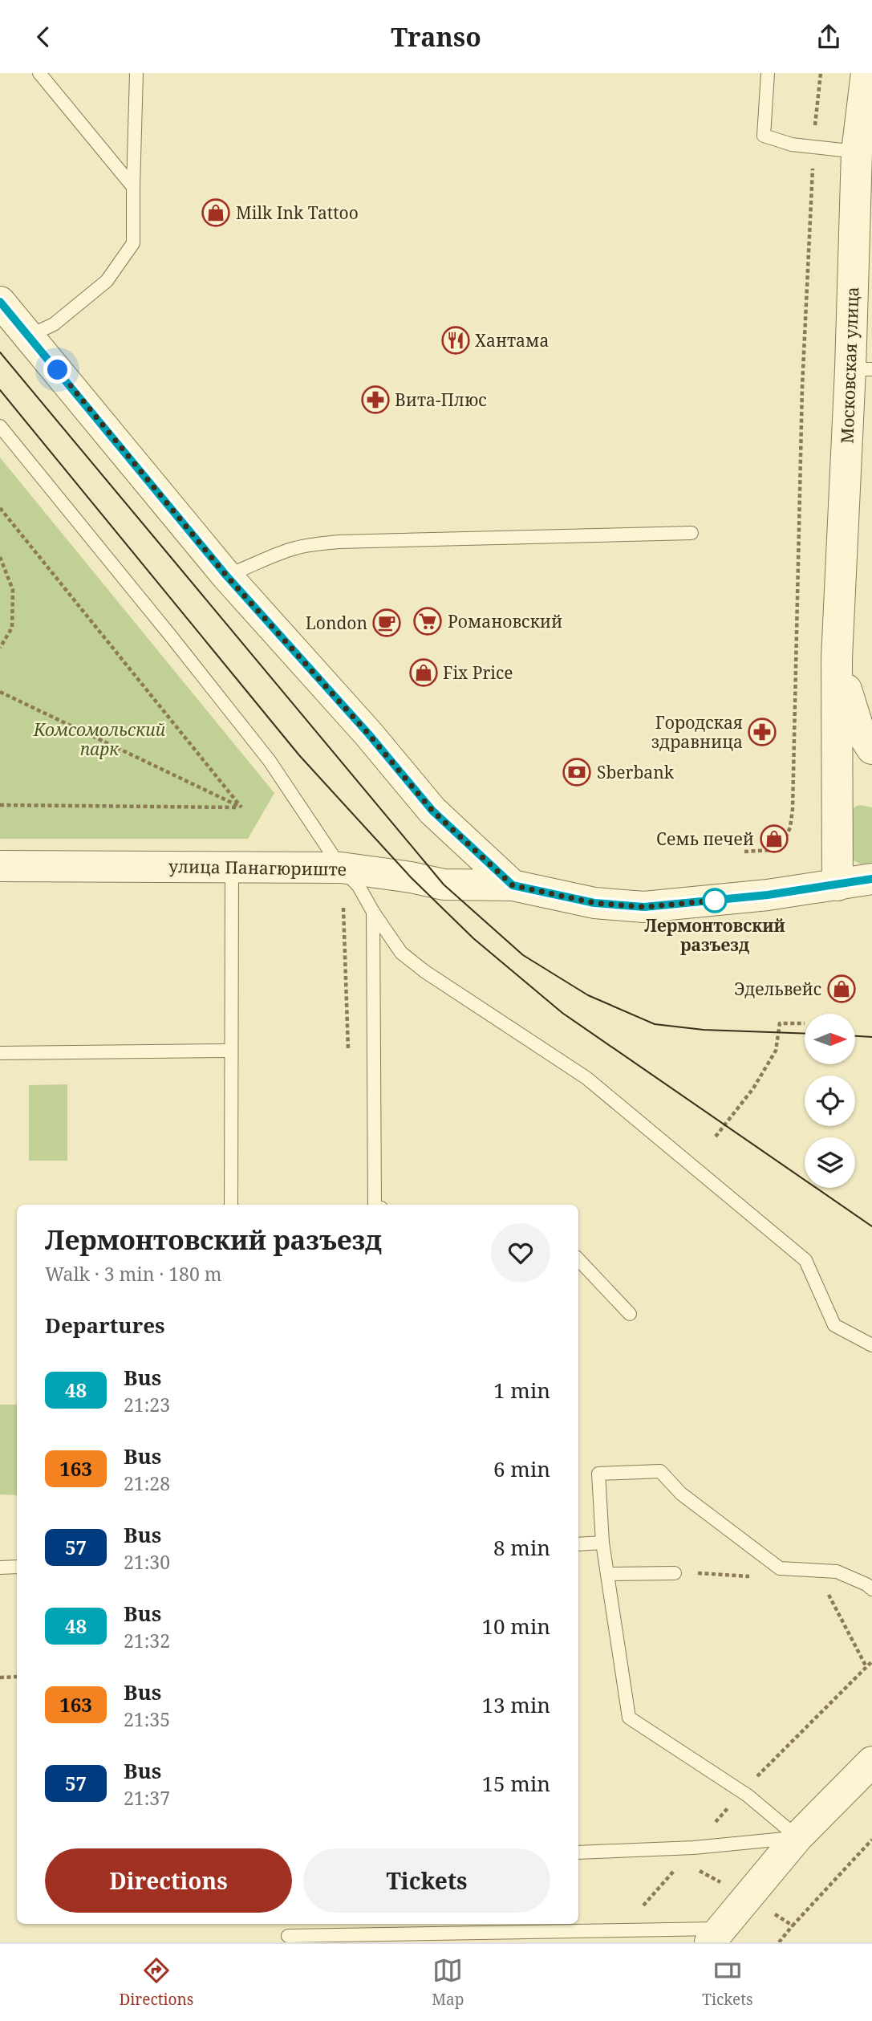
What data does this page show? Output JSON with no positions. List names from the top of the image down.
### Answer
{
  "streets": {
    "street": ["Московская улица", "улица Панагюриште"]
  },
  "crossings": [
    ["Московская улица", "улица Панагюриште"]
  ],
  "parks": ["Комсомольский парк"],
  "places": {
    "shop": [
      "Milk Ink Tattoo",
      "Fix Price",
      "Семь печей",
      "Эдельвейс"
    ],
    "restaurant": ["Хантама"],
    "pharmacy": ["Вита-Плюс", "Городская здравница"],
    "supermarket": ["Романовский"],
    "cafe": ["London"],
    "bank": ["Sberbank"],
    "other": ["Лермонтовский разъезд"]
  },
  "lines": ["bus line 48"],
  "north": "right",
  "page": {
    "header": "Transo",
    "heading": [
      ["Лермонтовский разъезд", "Walk · 3 min · 180 m"],
      "Departures"
    ],
    "list": [
      {
        "mark": "48",
        "name": "Bus",
        "note": "21:23",
        "value": "1 min"
      },
      {
        "mark": "163",
        "name": "Bus",
        "note": "21:28",
        "value": "6 min"
      },
      {
        "mark": "57",
        "name": "Bus",
        "note": "21:30",
        "value": "8 min"
      },
      {
        "mark": "48",
        "name": "Bus",
        "note": "21:32",
        "value": "10 min"
      },
      {
        "mark": "163",
        "name": "Bus",
        "note": "21:35",
        "value": "13 min"
      },
      {
        "mark": "57",
        "name": "Bus",
        "note": "21:37",
        "value": "15 min"
      }
    ],
    "buttons": ["Directions", "Tickets"],
    "tabs": ["Directions", "Map", "Tickets"]
  }
}
